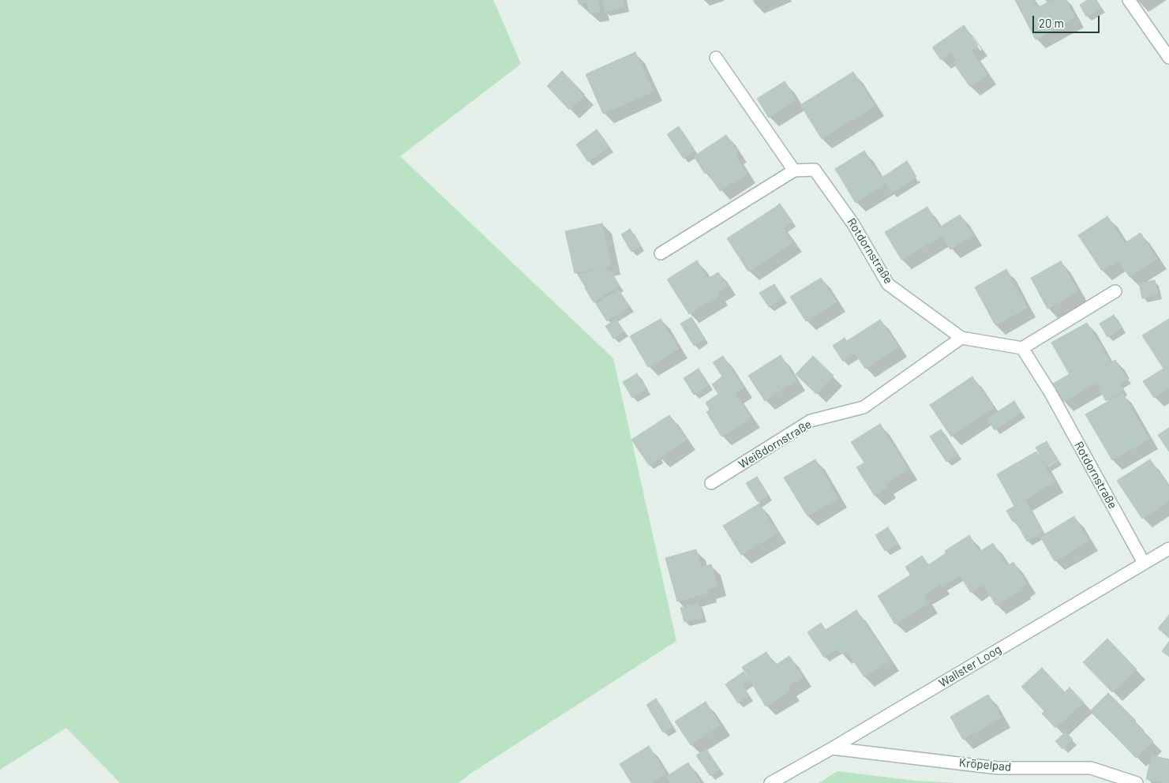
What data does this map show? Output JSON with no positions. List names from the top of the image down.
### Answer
{
  "streets": {
    "street": [
      "Rotdornstraße",
      "Weißdornstraße",
      "Wallster Loog",
      "Kröpelpad"
    ]
  },
  "crossings": [
    ["Rotdornstraße", "Weißdornstraße"],
    ["Rotdornstraße", "Wallster Loog"],
    ["Wallster Loog", "Kröpelpad"]
  ],
  "scale_bar": "20 m"
}
